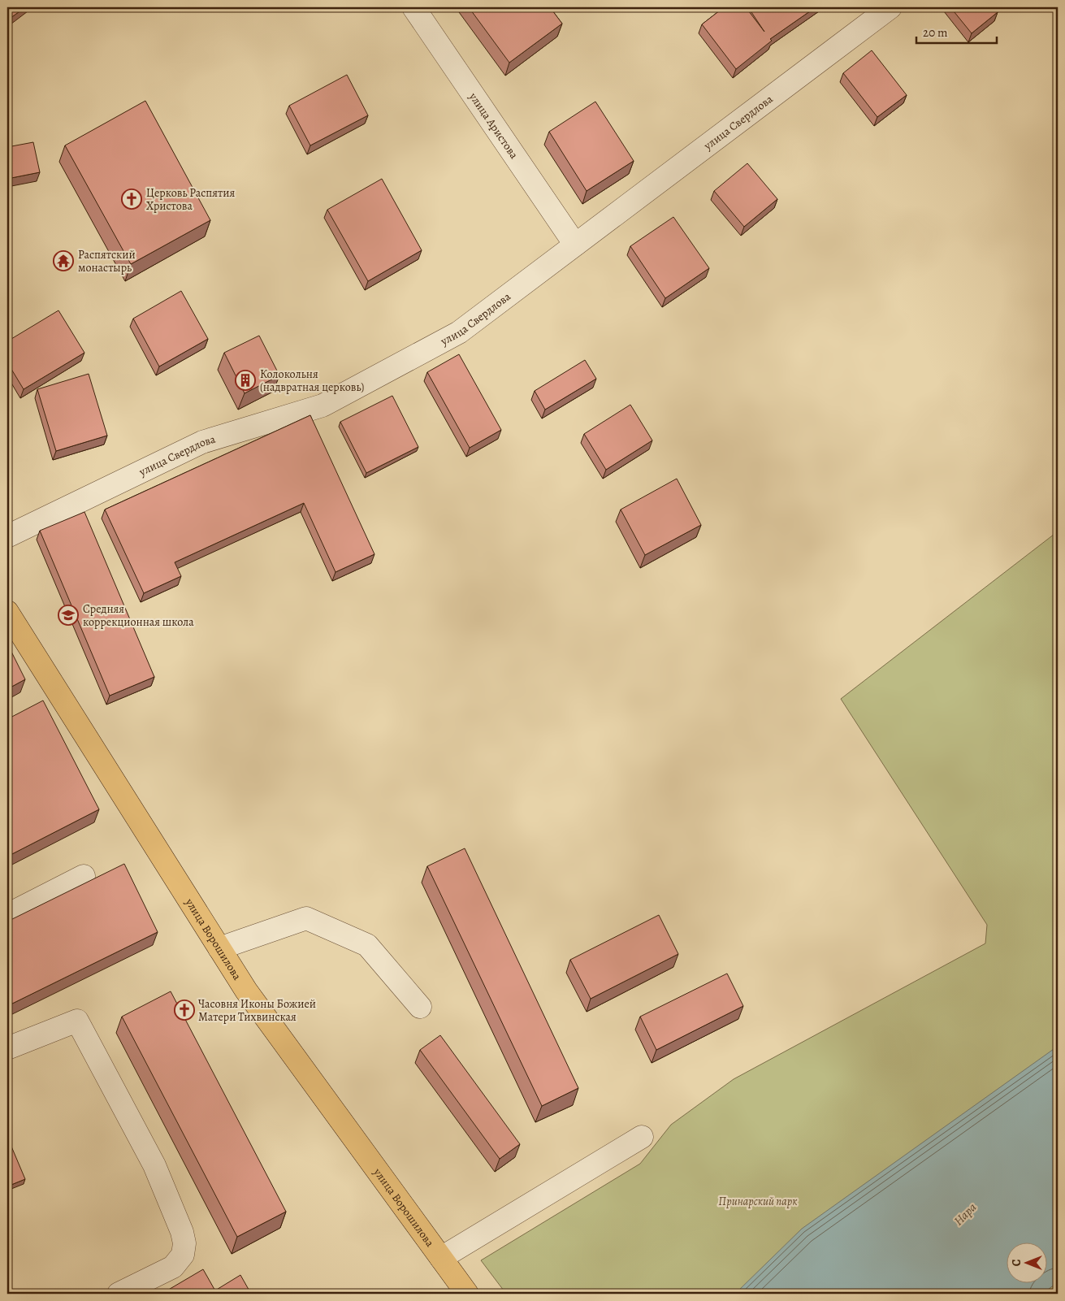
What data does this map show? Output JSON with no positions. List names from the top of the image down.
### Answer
{
  "streets": {
    "main road": ["улица Ворошилова"],
    "street": ["улица Свердлова", "улица Аристова"]
  },
  "crossings": [
    ["улица Свердлова", "улица Аристова"]
  ],
  "water": ["Нара"],
  "parks": ["Принарский парк"],
  "places": {
    "church": ["Церковь Распятия Христова", "Часовня Иконы Божией Матери Тихвинская"],
    "temple": ["Распятский монастырь"],
    "building": ["Колокольня (надвратная церковь)"],
    "school or university": ["Средняя коррекционная школа"]
  },
  "scale_bar": "20 m",
  "north": "left"
}
